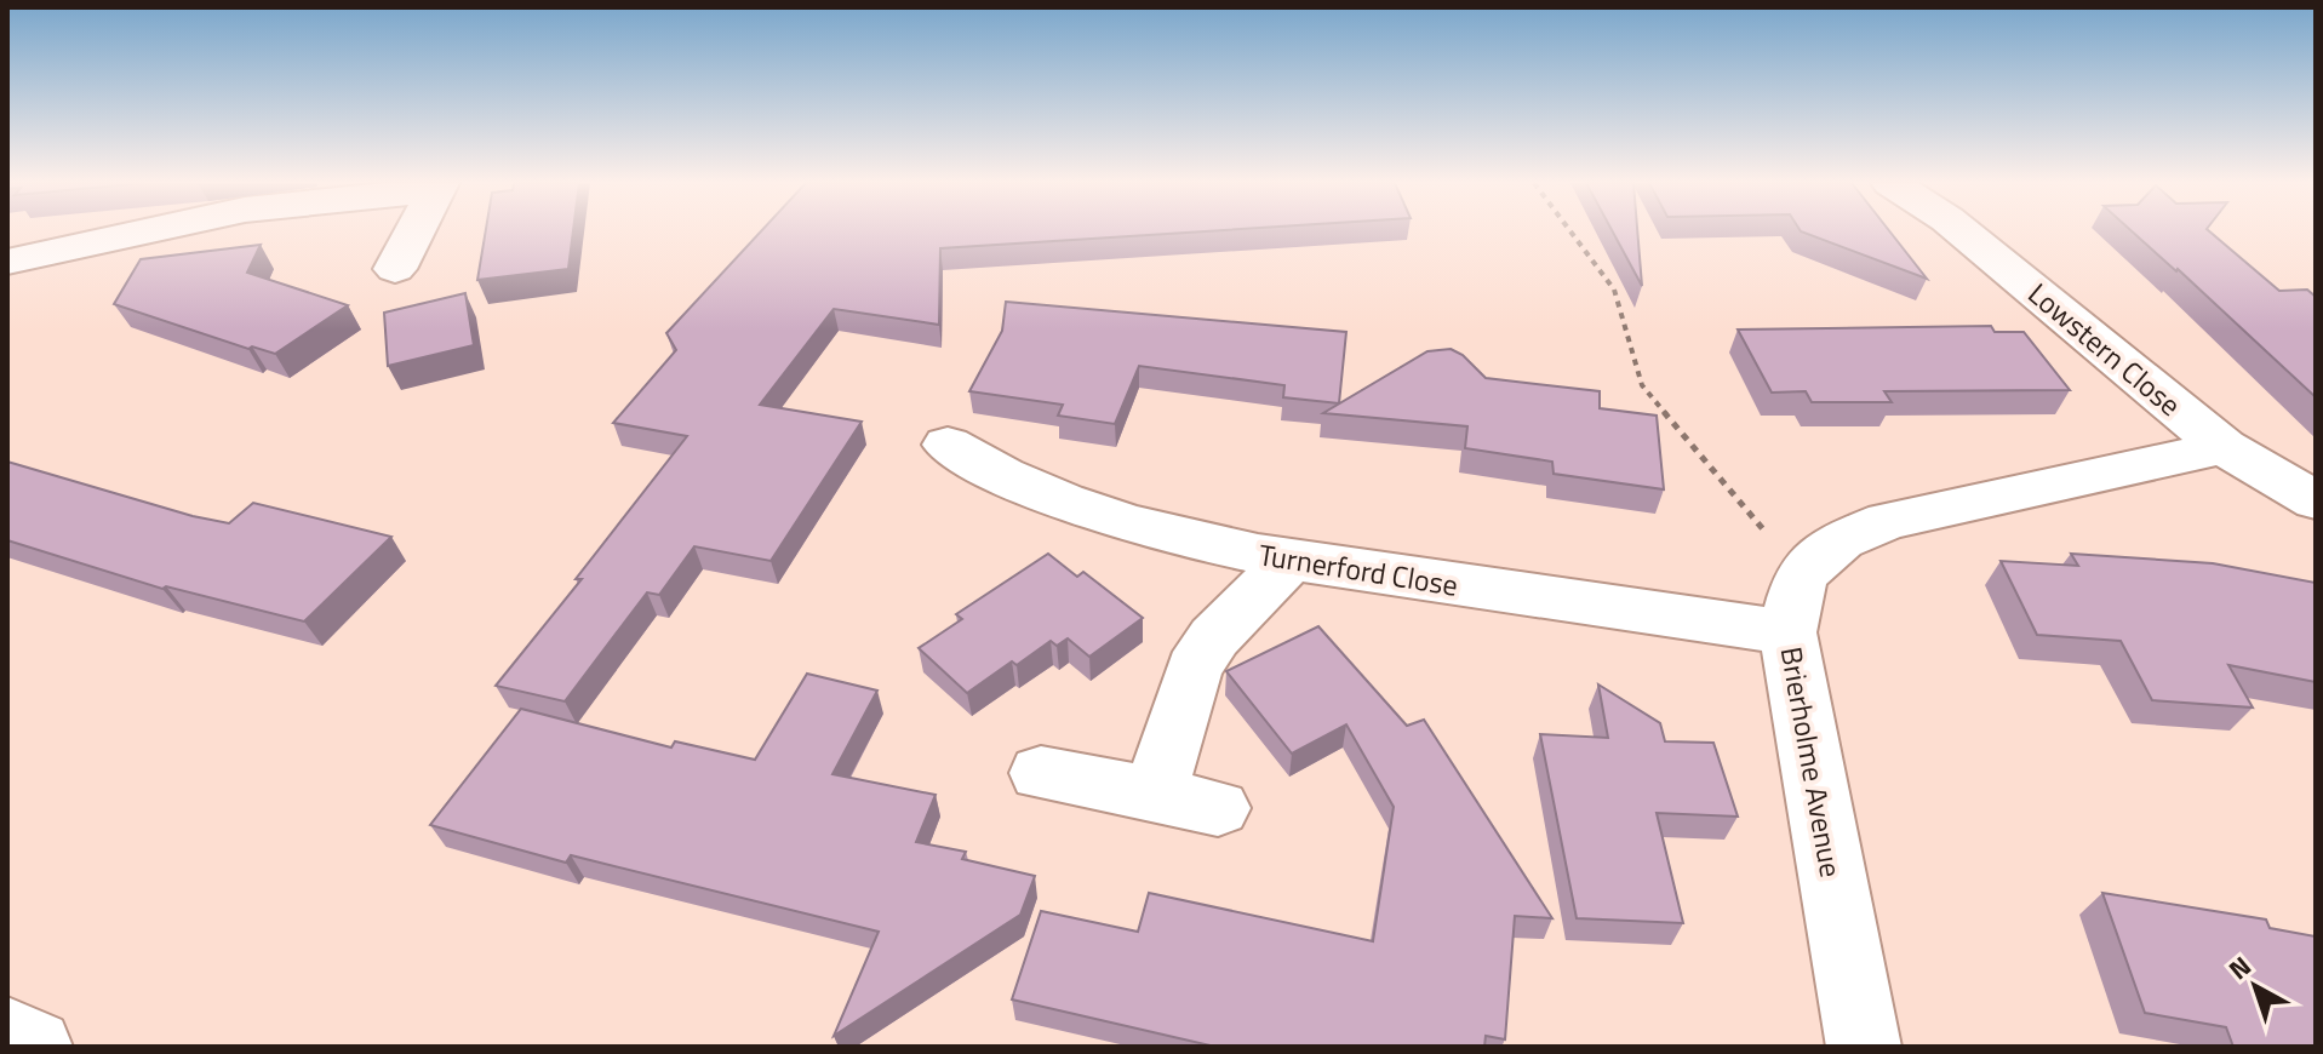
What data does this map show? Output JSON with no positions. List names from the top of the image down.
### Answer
{
  "streets": {
    "main road": ["Lowstern Close", "Turnerford Close", "Brierholme Avenue"]
  },
  "crossings": [
    ["Turnerford Close", "Brierholme Avenue"]
  ],
  "north": "top left"
}
